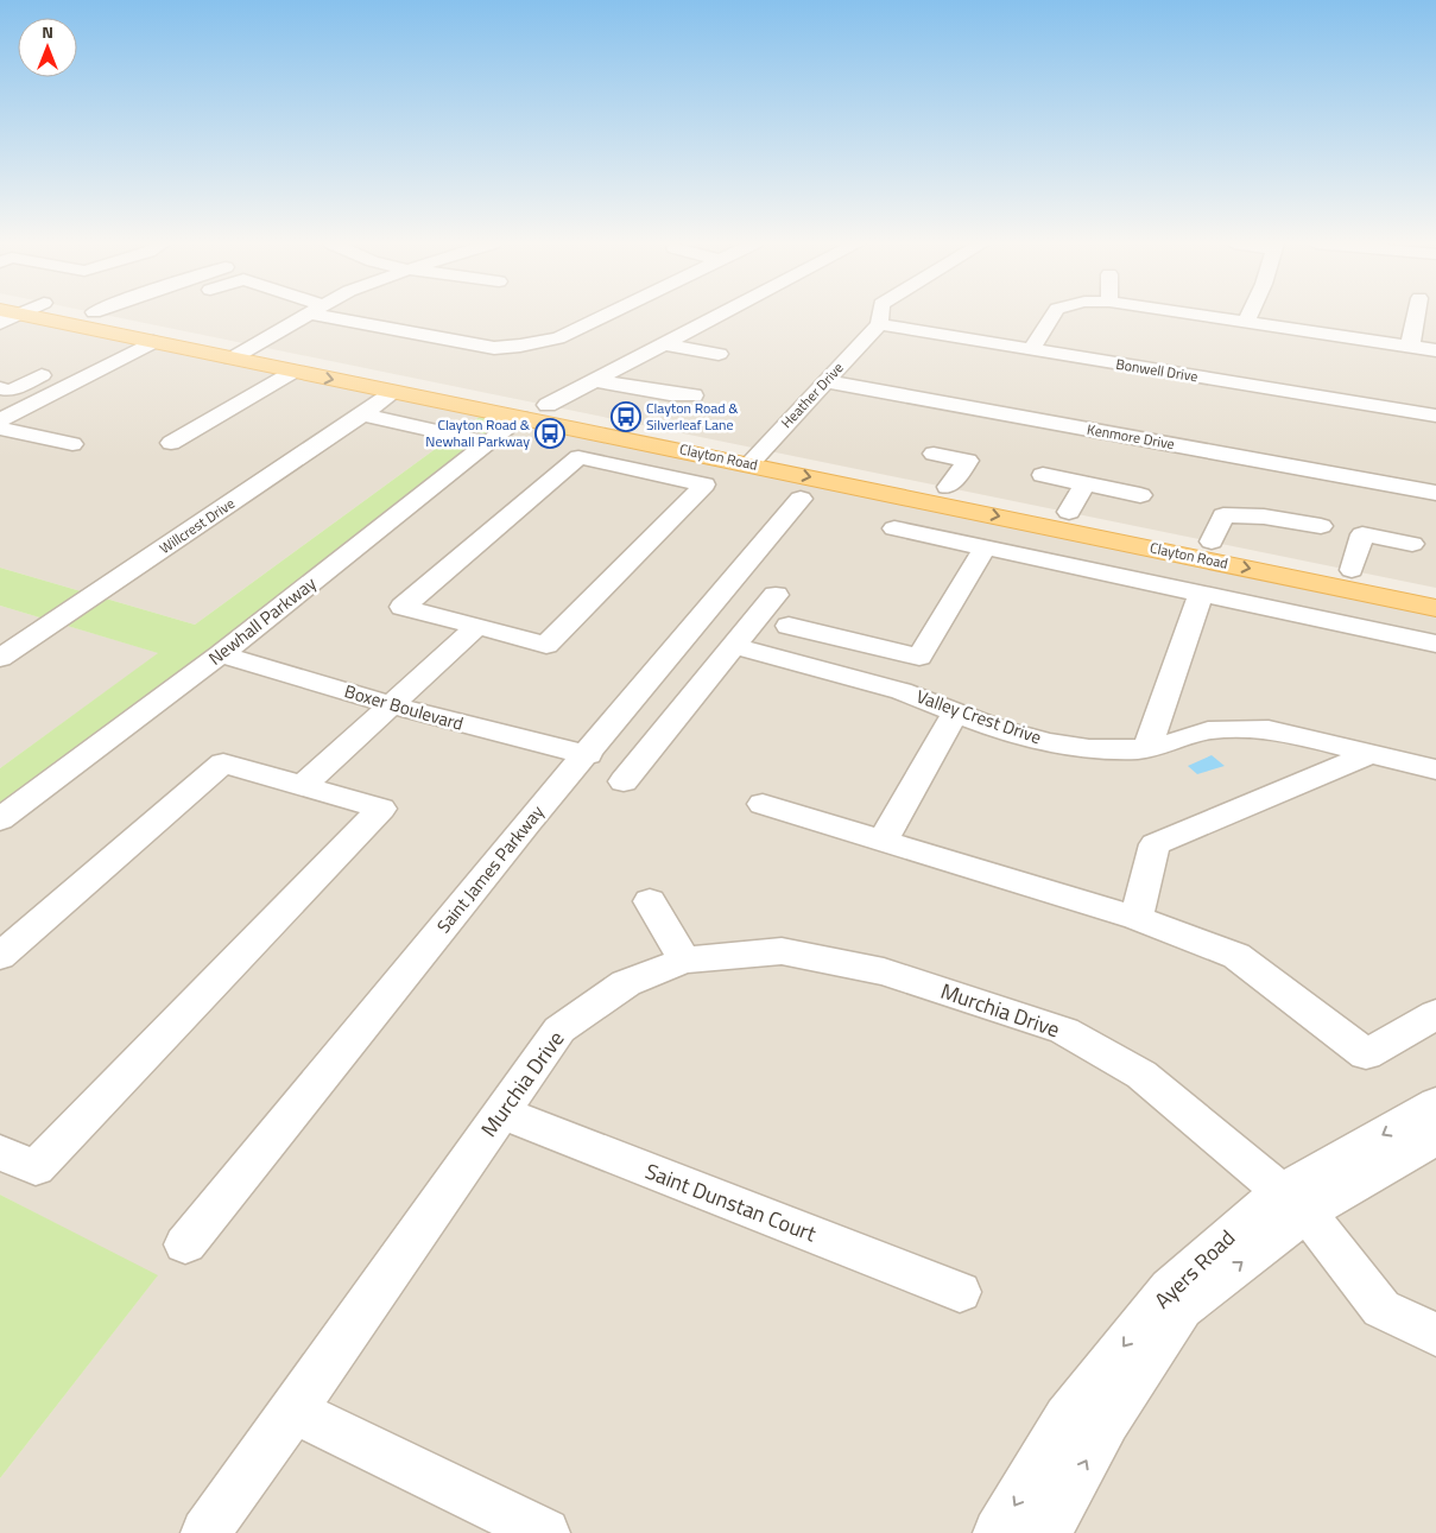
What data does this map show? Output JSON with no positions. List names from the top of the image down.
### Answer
{
  "streets": {
    "main road": ["Clayton Road"],
    "street": [
      "Bonwell Drive",
      "Heather Drive",
      "Kenmore Drive",
      "Willcrest Drive",
      "Newhall Parkway",
      "Boxer Boulevard",
      "Valley Crest Drive",
      "Saint James Parkway",
      "Murchia Drive",
      "Saint Dunstan Court",
      "Ayers Road"
    ]
  },
  "crossings": [
    ["Bonwell Drive", "Heather Drive"],
    ["Heather Drive", "Kenmore Drive"],
    ["Heather Drive", "Clayton Road"],
    ["Clayton Road", "Willcrest Drive"],
    ["Clayton Road", "Newhall Parkway"],
    ["Newhall Parkway", "Boxer Boulevard"],
    ["Boxer Boulevard", "Saint James Parkway"],
    ["Murchia Drive", "Saint Dunstan Court"],
    ["Murchia Drive", "Ayers Road"]
  ],
  "places": {
    "bus stop": ["Clayton Road & Silverleaf Lane", "Clayton Road & Newhall Parkway"]
  },
  "north": "top"
}
